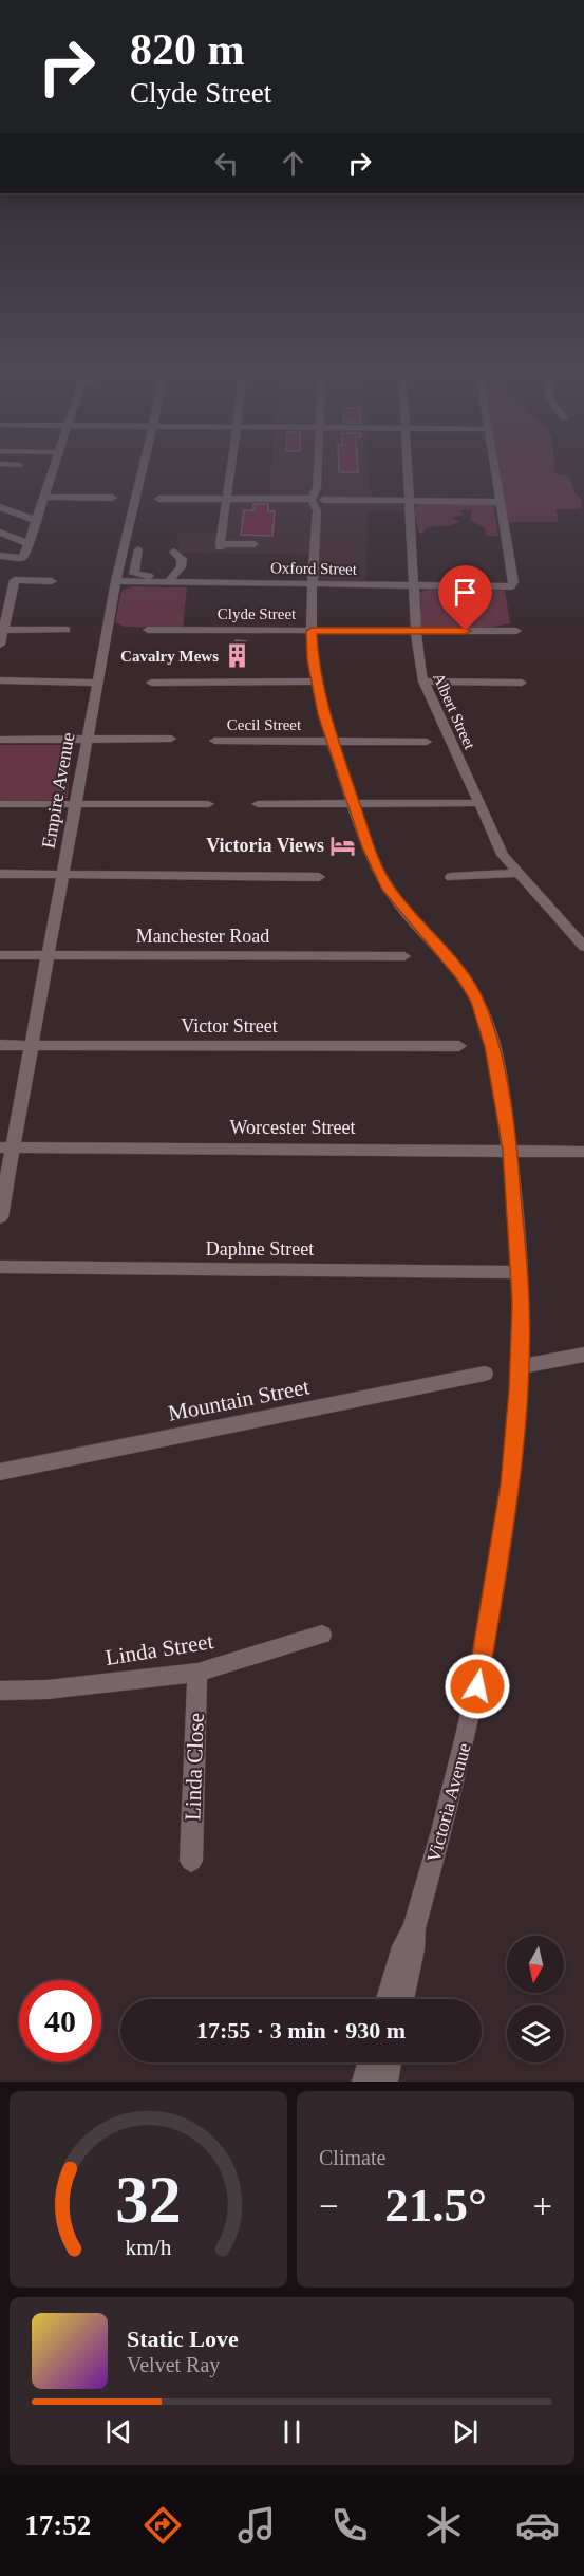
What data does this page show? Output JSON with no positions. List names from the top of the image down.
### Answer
{
  "streets": {
    "street": [
      "Oxford Street",
      "Clyde Street",
      "Albert Street",
      "Cecil Street",
      "Empire Avenue",
      "Manchester Road",
      "Victor Street",
      "Worcester Street",
      "Daphne Street",
      "Mountain Street",
      "Linda Street",
      "Linda Close",
      "Victoria Avenue"
    ]
  },
  "crossings": [
    ["Oxford Street", "Albert Street"],
    ["Oxford Street", "Empire Avenue"],
    ["Oxford Street", "Victoria Avenue"],
    ["Clyde Street", "Albert Street"],
    ["Clyde Street", "Victoria Avenue"],
    ["Cecil Street", "Victoria Avenue"],
    ["Empire Avenue", "Manchester Road"],
    ["Empire Avenue", "Victor Street"],
    ["Empire Avenue", "Worcester Street"],
    ["Worcester Street", "Victoria Avenue"],
    ["Daphne Street", "Victoria Avenue"],
    ["Linda Street", "Linda Close"]
  ],
  "places": {
    "building": ["Cavalry Mews"],
    "hotel": ["Victoria Views"]
  },
  "north": "bottom",
  "page": {
    "turn": ["820 m", "Clyde Street"],
    "limit": "40",
    "trip": "17:55 · 3 min · 930 m",
    "tile": "Climate",
    "heat": ["−", "21.5°", "+"],
    "song": ["Static Love", "Velvet Ray"],
    "tabs": "17:52",
    "gauge": ["32", "km/h"]
  }
}
